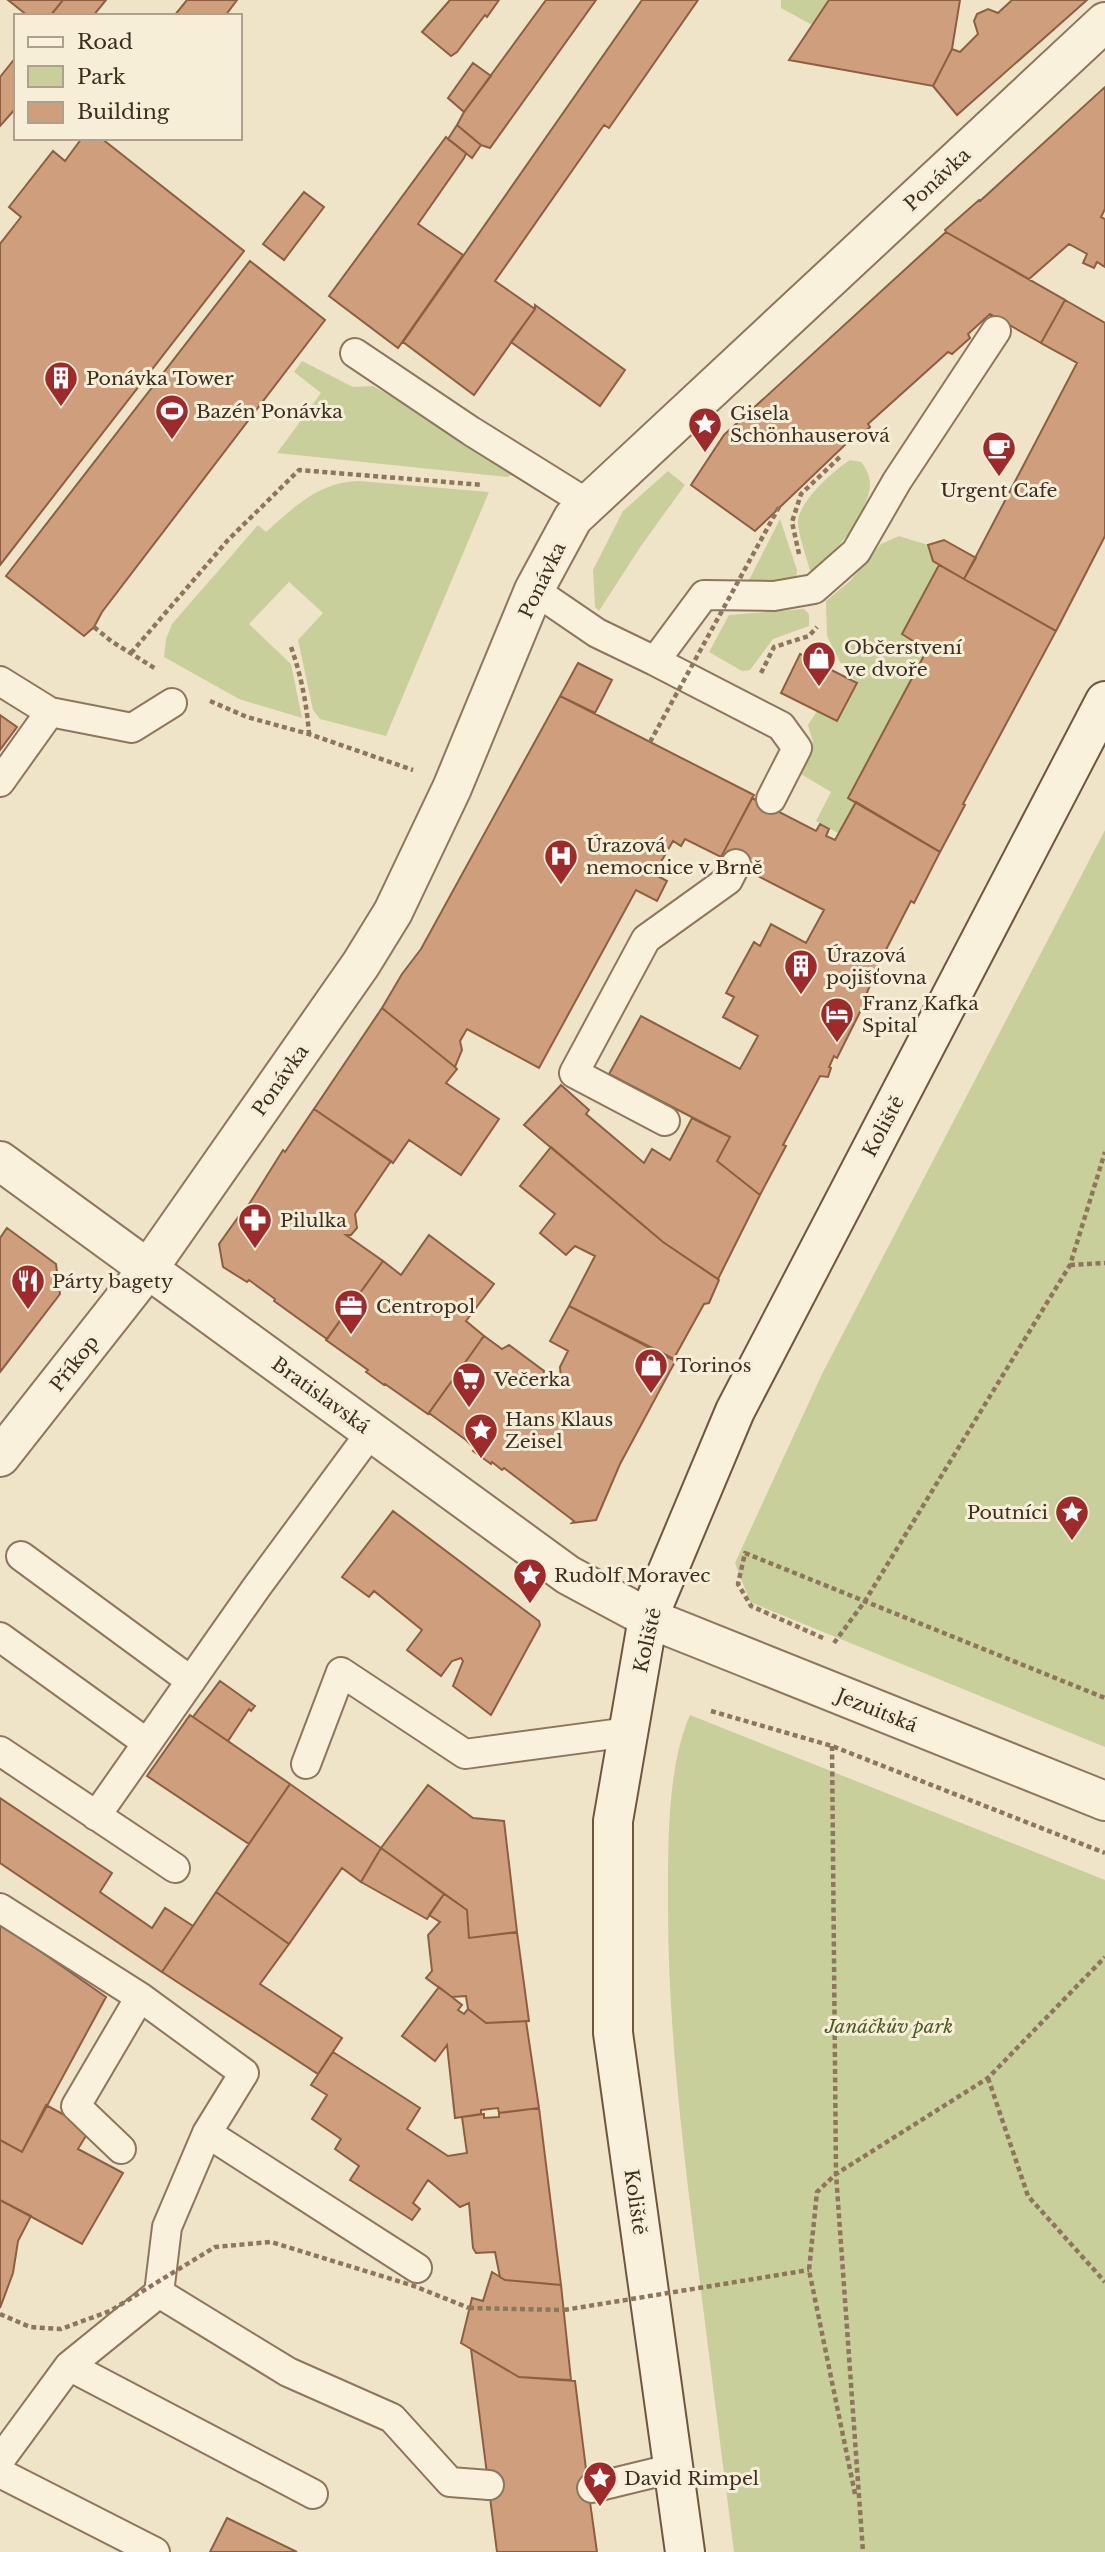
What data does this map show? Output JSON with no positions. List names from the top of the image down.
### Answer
{
  "streets": {
    "street": [
      "Ponávka",
      "Koliště",
      "Příkop",
      "Bratislavská",
      "Jezuitská"
    ]
  },
  "crossings": [
    ["Ponávka", "Příkop"],
    ["Ponávka", "Bratislavská"],
    ["Koliště", "Bratislavská"],
    ["Koliště", "Jezuitská"],
    ["Příkop", "Bratislavská"],
    ["Bratislavská", "Jezuitská"]
  ],
  "parks": ["Janáčkův park"],
  "places": {
    "building": ["Ponávka Tower", "Úrazová pojišťovna"],
    "sports": ["Bazén Ponávka"],
    "place": [
      "Gisela Schönhauserová",
      "Hans Klaus Zeisel",
      "Poutníci",
      "Rudolf Moravec",
      "David Rimpel"
    ],
    "cafe": ["Urgent Cafe"],
    "shop": ["Občerstvení ve dvoře", "Torinos"],
    "hospital": ["Úrazová nemocnice v Brně"],
    "hotel": ["Franz Kafka Spital"],
    "pharmacy": ["Pilulka"],
    "restaurant": ["Párty bagety"],
    "office": ["Centropol"],
    "supermarket": ["Večerka"]
  },
  "legend": ["Road", "Park", "Building"]
}
